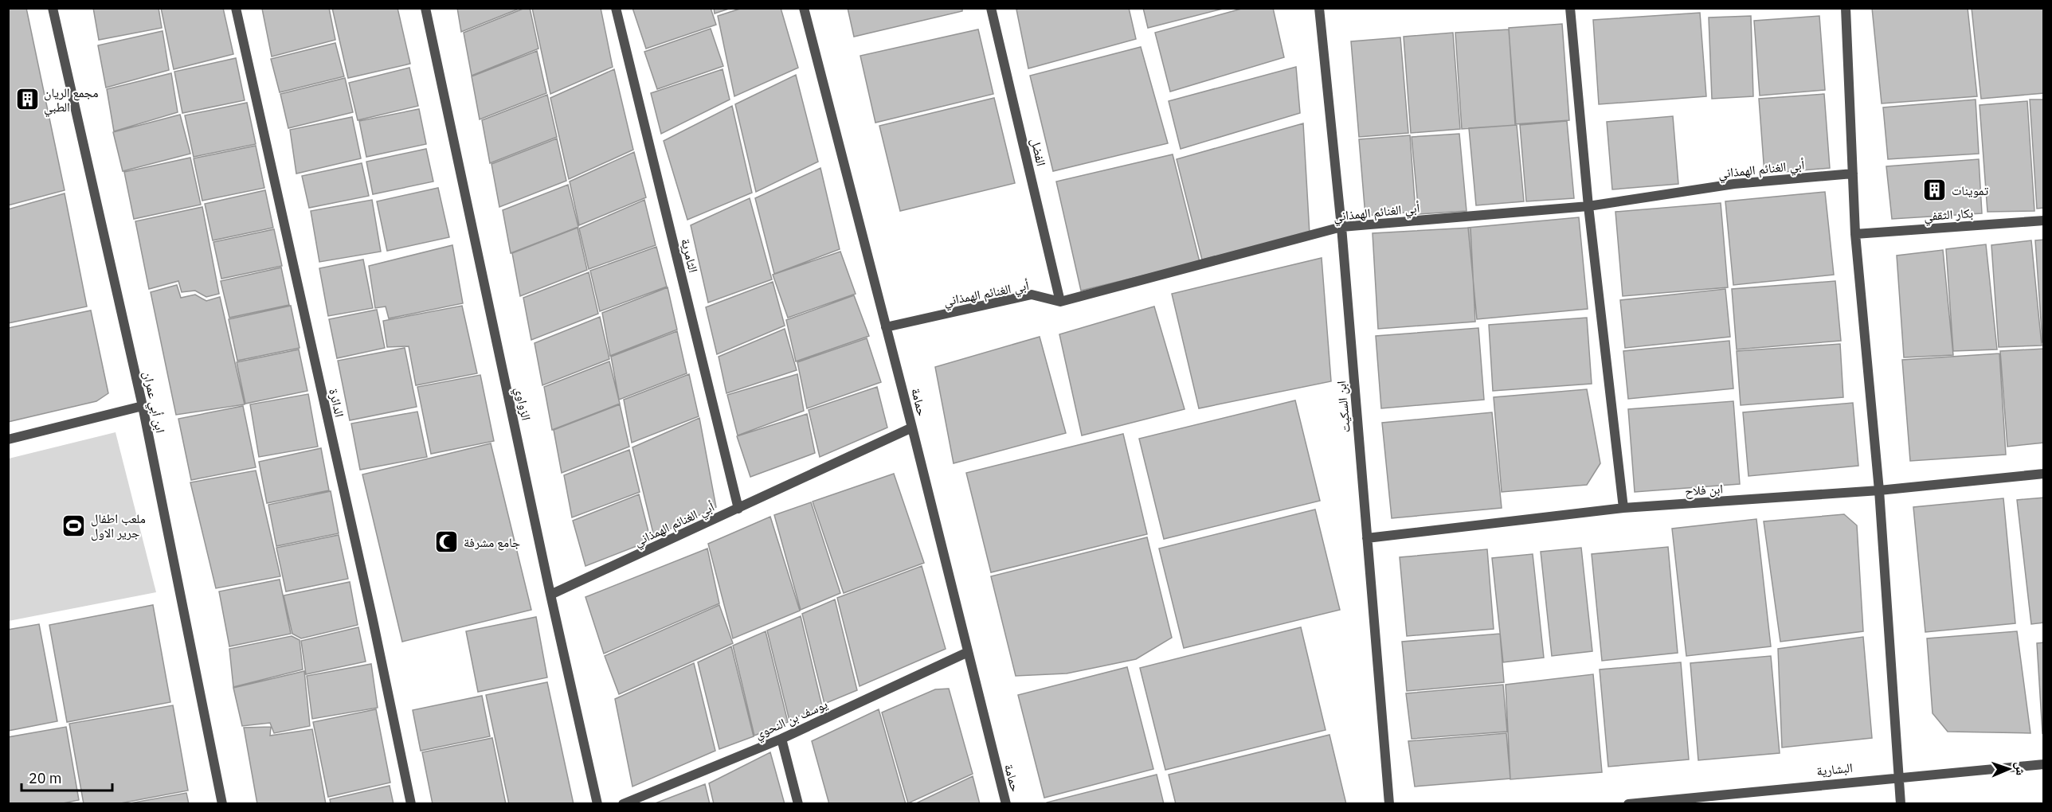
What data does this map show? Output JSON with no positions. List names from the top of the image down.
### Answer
{
  "streets": {
    "street": [
      "الفضل",
      "أبي الغنائم الهمذاني",
      "بكار الثقفي",
      "الثامرية",
      "ابن أبي عمران",
      "حمامة",
      "الدائرة",
      "الزواوي",
      "ابن السكيت",
      "ابن فلاح",
      "يوسف بن النحوي",
      "البشارية"
    ]
  },
  "crossings": [
    ["الفضل", "أبي الغنائم الهمذاني"],
    ["أبي الغنائم الهمذاني", "الثامرية"],
    ["أبي الغنائم الهمذاني", "حمامة"],
    ["أبي الغنائم الهمذاني", "الزواوي"],
    ["أبي الغنائم الهمذاني", "ابن السكيت"],
    ["حمامة", "يوسف بن النحوي"],
    ["ابن السكيت", "ابن فلاح"]
  ],
  "places": {
    "building": ["مجمع الريان الطبي", "تموينات"],
    "sports": ["ملعب اطفال جرير الاول"],
    "mosque": ["جامع مشرفة"]
  },
  "scale_bar": "20 m",
  "north": "right"
}
